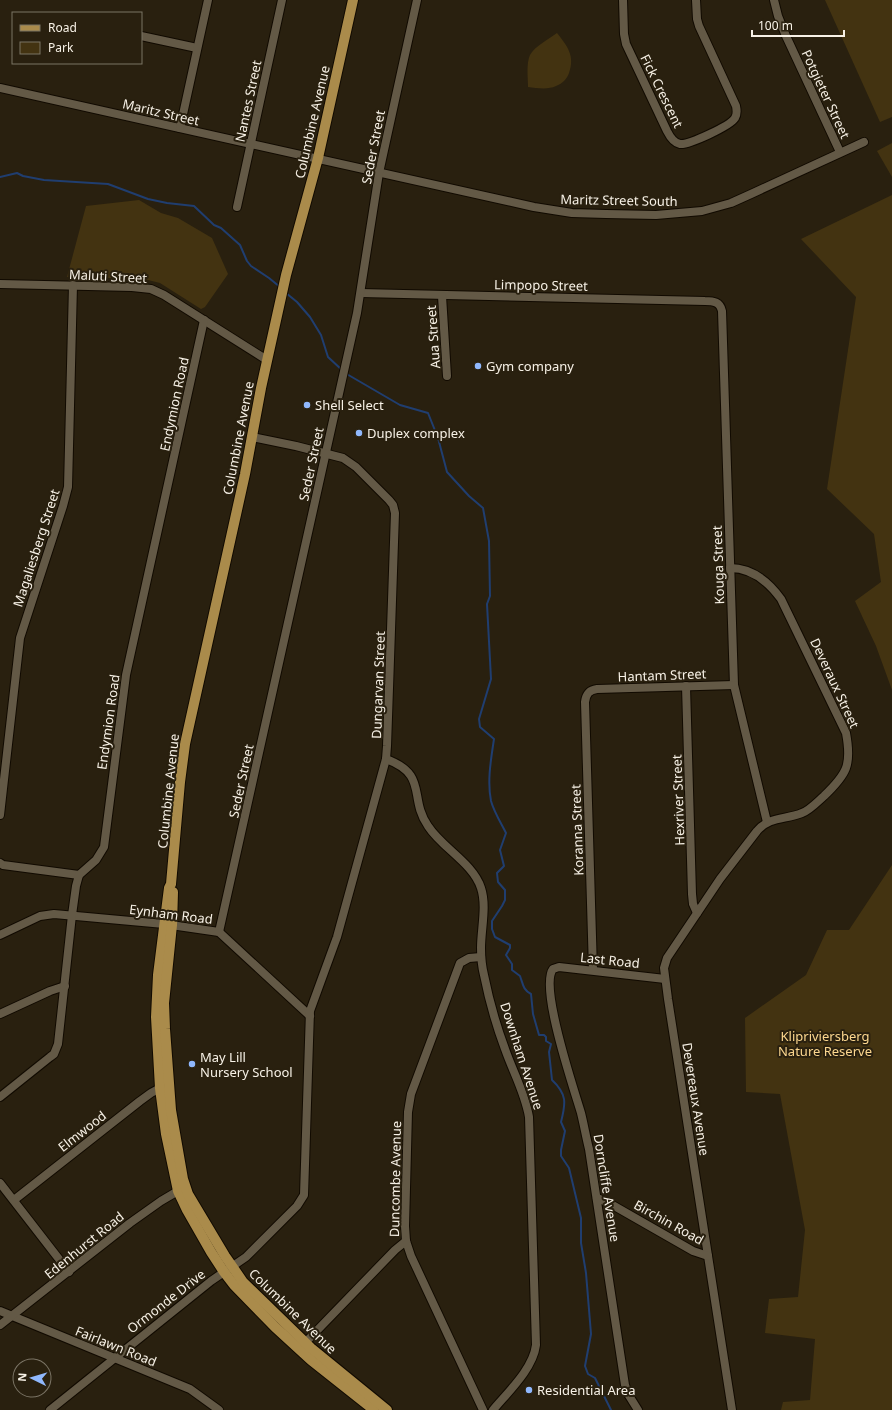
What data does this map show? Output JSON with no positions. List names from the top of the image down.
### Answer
{
  "streets": {
    "main road": ["Columbine Avenue"],
    "street": [
      "Fick Crescent",
      "Potgieter Street",
      "Nantes Street",
      "Maritz Street",
      "Seder Street",
      "Maritz Street South",
      "Maluti Street",
      "Limpopo Street",
      "Aua Street",
      "Endymion Road",
      "Magaliesberg Street",
      "Kouga Street",
      "Hantam Street",
      "Deveraux Street",
      "Dungarvan Street",
      "Hexriver Street",
      "Koranna Street",
      "Eynham Road",
      "Last Road",
      "Downham Avenue",
      "Devereaux Avenue",
      "Elmwood",
      "Duncombe Avenue",
      "Dorncliffe Avenue",
      "Birchin Road",
      "Edenhurst Road",
      "Ormonde Drive",
      "Fairlawn Road"
    ]
  },
  "crossings": [
    ["Potgieter Street", "Maritz Street South"],
    ["Nantes Street", "Maritz Street"],
    ["Maritz Street", "Columbine Avenue"],
    ["Maritz Street", "Maritz Street South"],
    ["Columbine Avenue", "Maritz Street South"],
    ["Columbine Avenue", "Maluti Street"],
    ["Columbine Avenue", "Dungarvan Street"],
    ["Columbine Avenue", "Eynham Road"],
    ["Columbine Avenue", "Elmwood"],
    ["Columbine Avenue", "Edenhurst Road"],
    ["Columbine Avenue", "Ormonde Drive"],
    ["Seder Street", "Maritz Street South"],
    ["Seder Street", "Limpopo Street"],
    ["Seder Street", "Dungarvan Street"],
    ["Seder Street", "Eynham Road"],
    ["Maluti Street", "Endymion Road"],
    ["Maluti Street", "Magaliesberg Street"],
    ["Limpopo Street", "Aua Street"],
    ["Limpopo Street", "Kouga Street"],
    ["Kouga Street", "Hantam Street"],
    ["Kouga Street", "Deveraux Street"],
    ["Kouga Street", "Devereaux Avenue"],
    ["Hantam Street", "Hexriver Street"],
    ["Hantam Street", "Koranna Street"],
    ["Deveraux Street", "Devereaux Avenue"],
    ["Dungarvan Street", "Eynham Road"],
    ["Dungarvan Street", "Downham Avenue"],
    ["Dungarvan Street", "Ormonde Drive"],
    ["Hexriver Street", "Devereaux Avenue"],
    ["Koranna Street", "Last Road"],
    ["Eynham Road", "Ormonde Drive"],
    ["Last Road", "Devereaux Avenue"],
    ["Last Road", "Dorncliffe Avenue"],
    ["Downham Avenue", "Duncombe Avenue"],
    ["Devereaux Avenue", "Birchin Road"],
    ["Dorncliffe Avenue", "Birchin Road"],
    ["Edenhurst Road", "Fairlawn Road"],
    ["Ormonde Drive", "Fairlawn Road"]
  ],
  "parks": ["Klipriviersberg Nature Reserve"],
  "places": [
    "Gym company",
    "Shell Select",
    "Duplex complex",
    "May Lill Nursery School",
    "Residential Area"
  ],
  "legend": ["Road", "Park"],
  "scale_bar": "100 m",
  "north": "left"
}
